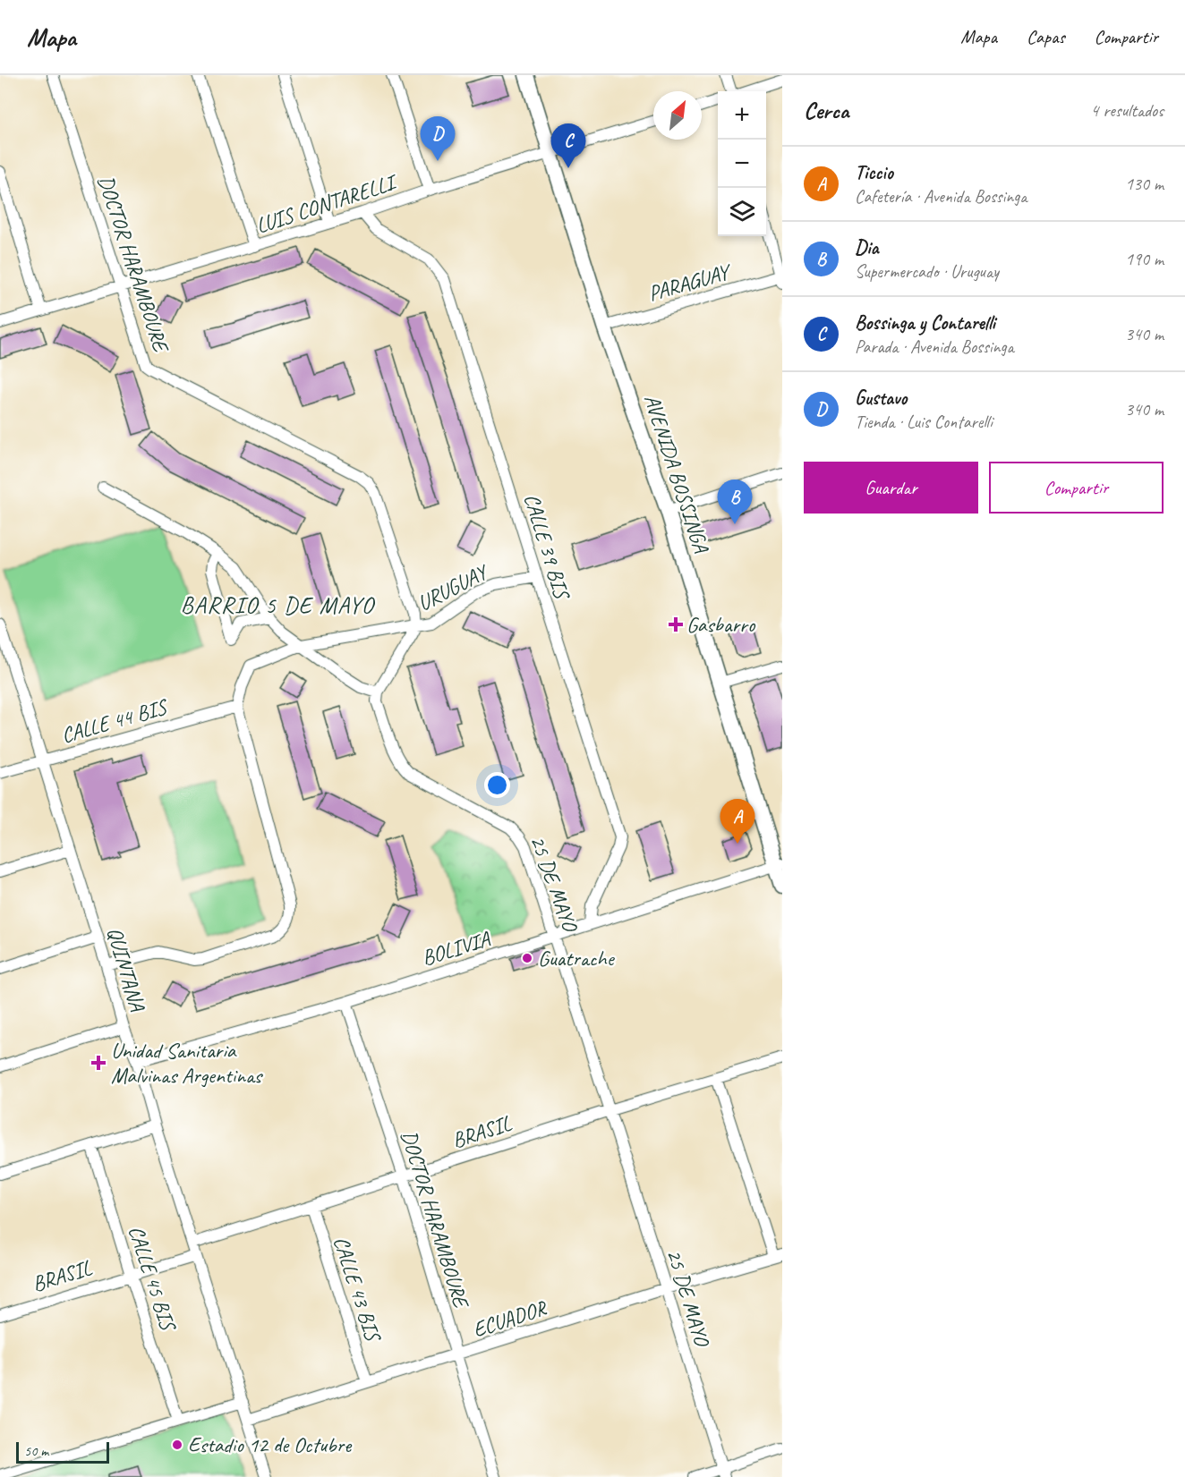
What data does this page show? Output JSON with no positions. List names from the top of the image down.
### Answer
{
  "streets": {
    "main road": ["AVENIDA BOSSINGA"],
    "street": [
      "LUIS CONTARELLI",
      "DOCTOR HARAMBOURE",
      "PARAGUAY",
      "CALLE 39 BIS",
      "URUGUAY",
      "CALLE 44 BIS",
      "25 DE MAYO",
      "BOLIVIA",
      "QUINTANA",
      "BRASIL",
      "CALLE 45 BIS",
      "CALLE 43 BIS",
      "ECUADOR"
    ]
  },
  "crossings": [
    ["LUIS CONTARELLI", "DOCTOR HARAMBOURE"],
    ["LUIS CONTARELLI", "AVENIDA BOSSINGA"],
    ["LUIS CONTARELLI", "CALLE 39 BIS"],
    ["DOCTOR HARAMBOURE", "URUGUAY"],
    ["DOCTOR HARAMBOURE", "BOLIVIA"],
    ["DOCTOR HARAMBOURE", "BRASIL"],
    ["DOCTOR HARAMBOURE", "ECUADOR"],
    ["PARAGUAY", "AVENIDA BOSSINGA"],
    ["AVENIDA BOSSINGA", "BOLIVIA"],
    ["CALLE 39 BIS", "URUGUAY"],
    ["CALLE 39 BIS", "BOLIVIA"],
    ["URUGUAY", "CALLE 44 BIS"],
    ["CALLE 44 BIS", "QUINTANA"],
    ["25 DE MAYO", "BOLIVIA"],
    ["25 DE MAYO", "BRASIL"],
    ["25 DE MAYO", "ECUADOR"],
    ["BOLIVIA", "QUINTANA"],
    ["QUINTANA", "BRASIL"],
    ["QUINTANA", "ECUADOR"],
    ["BRASIL", "CALLE 45 BIS"],
    ["BRASIL", "CALLE 43 BIS"],
    ["CALLE 43 BIS", "ECUADOR"]
  ],
  "districts": ["BARRIO 5 DE MAYO"],
  "places": {
    "health": ["Gasbarro", "Unidad Sanitaria Malvinas Argentinas"],
    "other": ["Guatrache", "Estadio 12 de Octubre"]
  },
  "scale_bar": "50 m",
  "north": "top right",
  "page": {
    "header": "Mapa",
    "nav": ["Mapa", "Capas", "Compartir"],
    "heading": ["Cerca", "4 resultados"],
    "map_buttons": ["+", "−"],
    "pins": [
      "D",
      "C",
      "B",
      "A"
    ],
    "list": [
      {
        "mark": "A",
        "name": "Ticcio",
        "note": "Cafetería · Avenida Bossinga",
        "value": "130 m"
      },
      {
        "mark": "B",
        "name": "Dia",
        "note": "Supermercado · Uruguay",
        "value": "190 m"
      },
      {
        "mark": "C",
        "name": "Bossinga y Contarelli",
        "note": "Parada · Avenida Bossinga",
        "value": "340 m"
      },
      {
        "mark": "D",
        "name": "Gustavo",
        "note": "Tienda · Luis Contarelli",
        "value": "340 m"
      }
    ],
    "buttons": ["Guardar", "Compartir"],
    "scale": "50 m"
  }
}
